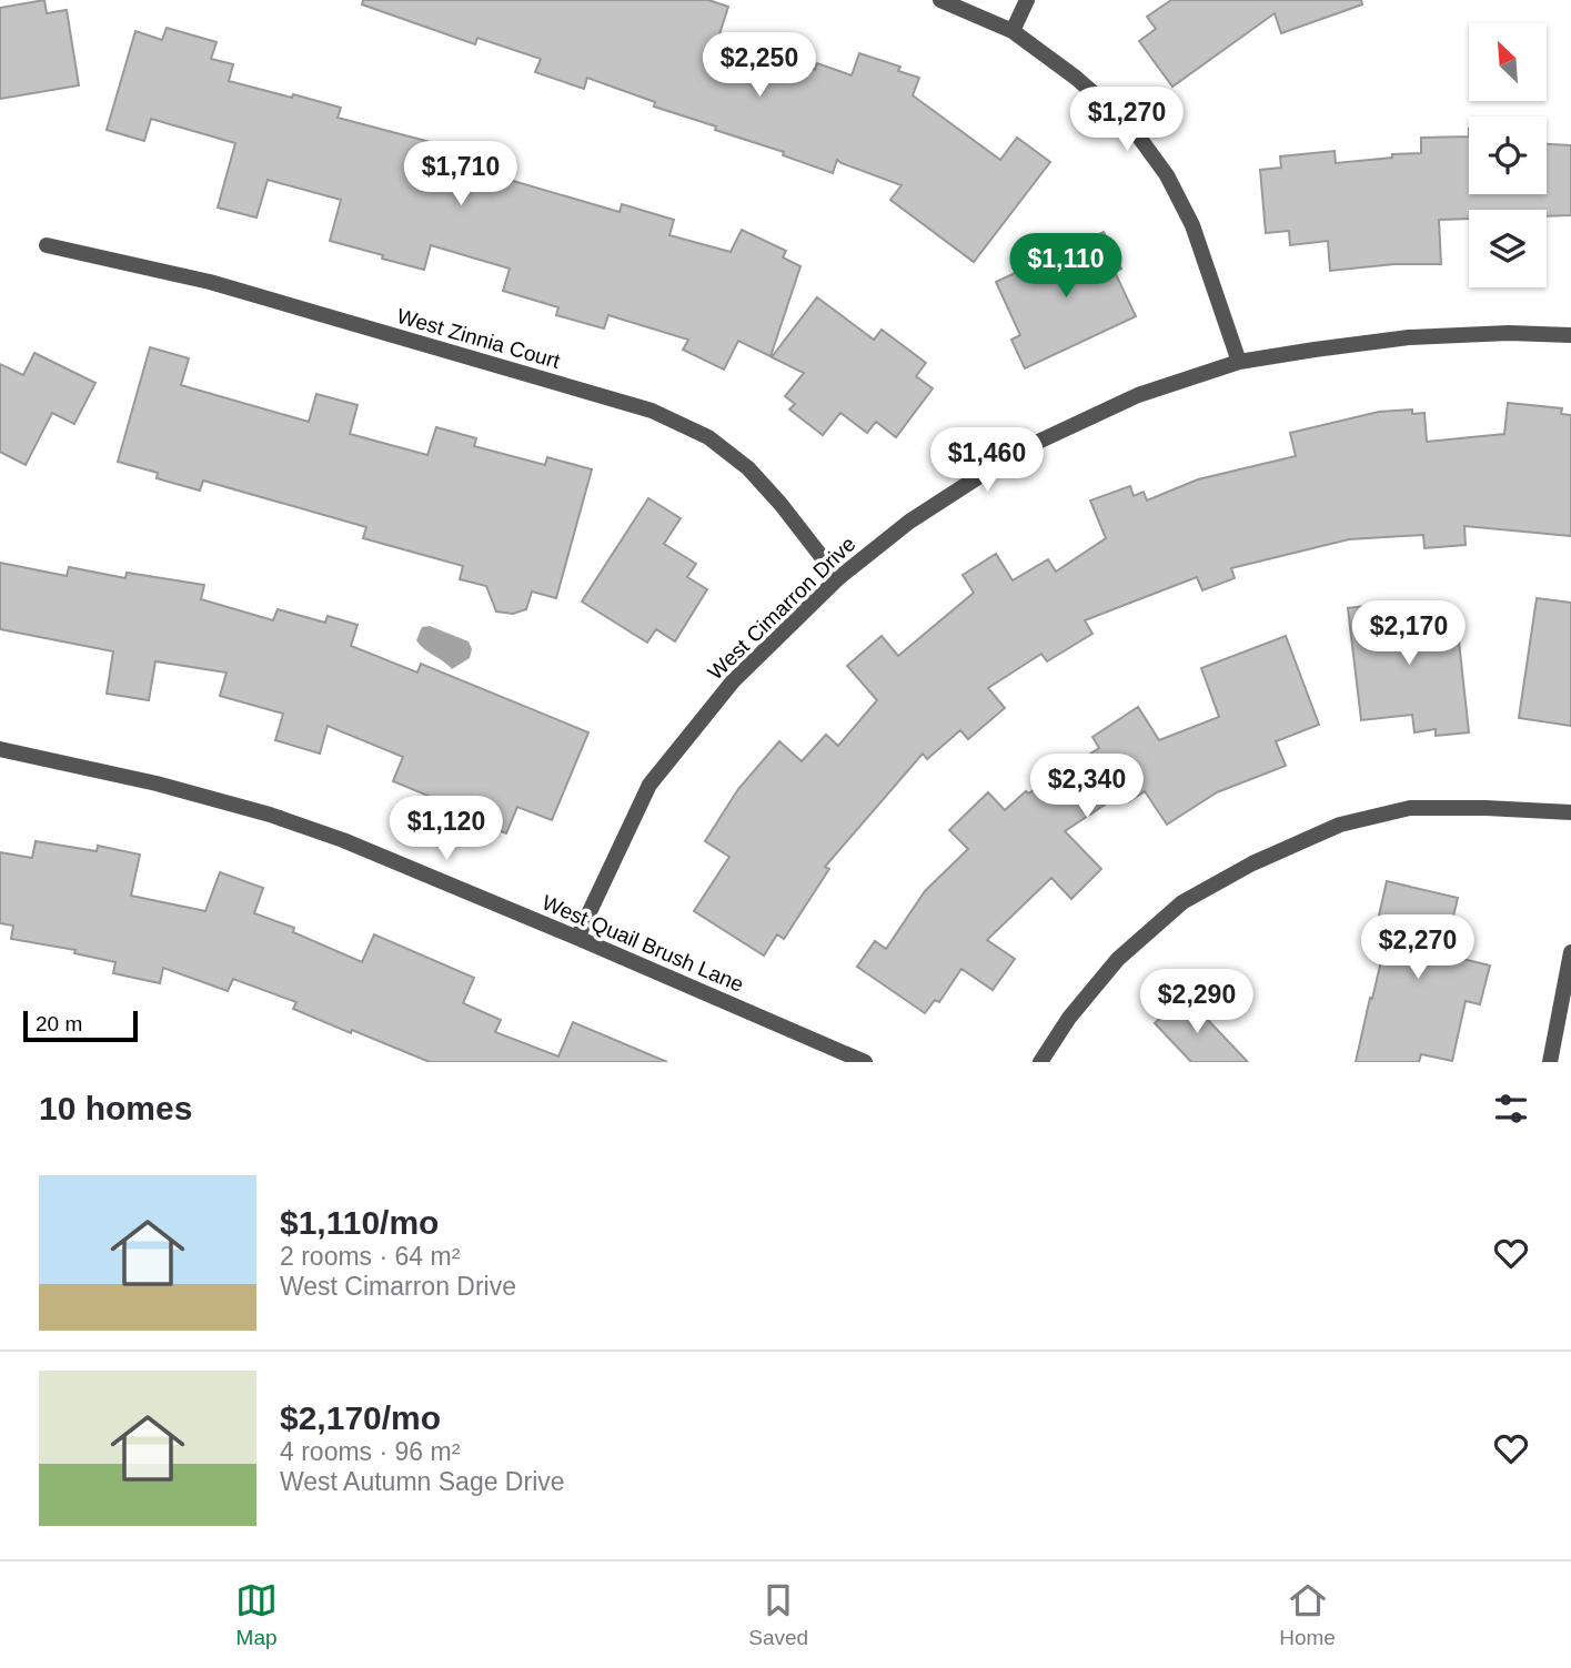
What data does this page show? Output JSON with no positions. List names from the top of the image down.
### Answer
{
  "streets": {
    "street": ["West Zinnia Court", "West Cimarron Drive", "West Quail Brush Lane"]
  },
  "crossings": [
    ["West Zinnia Court", "West Cimarron Drive"],
    ["West Cimarron Drive", "West Quail Brush Lane"]
  ],
  "scale_bar": "20 m",
  "north": "top left",
  "page": {
    "price": [
      "$2,250",
      "$1,270",
      "$1,710",
      "$1,110",
      "$1,460",
      "$2,170",
      "$2,340",
      "$1,120",
      "$2,270",
      "$2,290"
    ],
    "scale": "20 m",
    "heading": "10 homes",
    "list": [
      {
        "name": "$1,110/mo",
        "note": "2 rooms · 64 m² · West Cimarron Drive"
      },
      {
        "name": "$2,170/mo",
        "note": "4 rooms · 96 m² · West Autumn Sage Drive"
      }
    ],
    "tabs": ["Map", "Saved", "Home"]
  }
}
